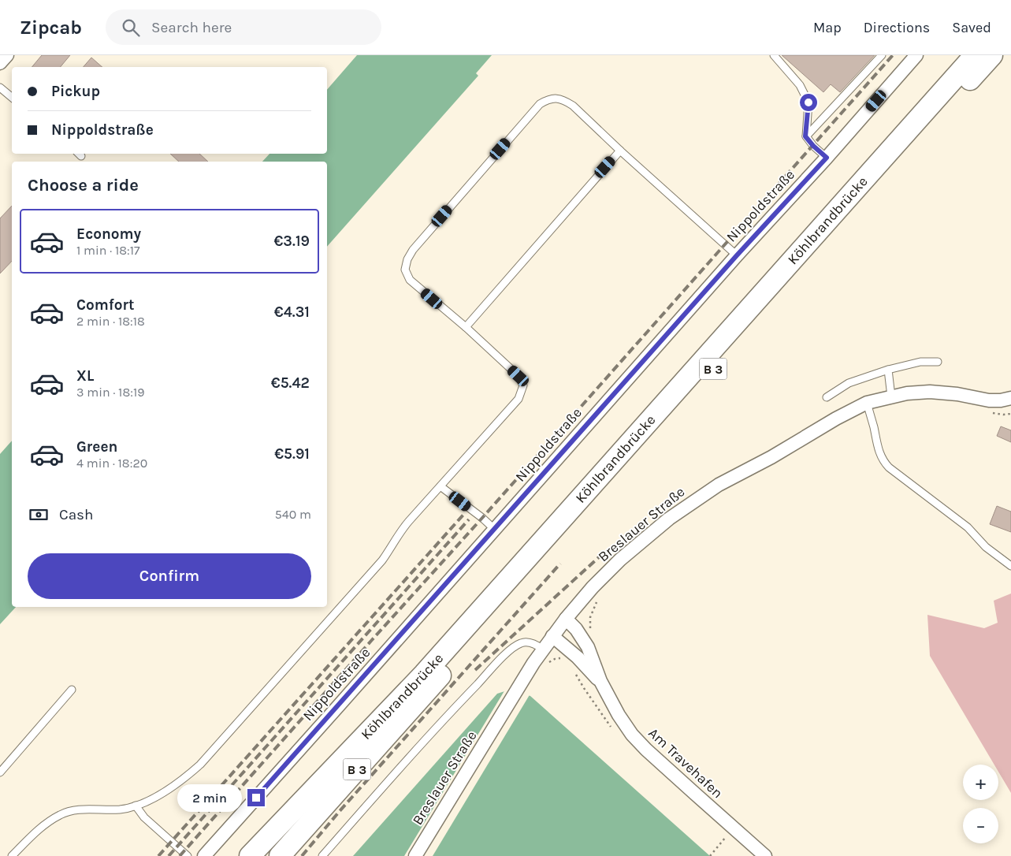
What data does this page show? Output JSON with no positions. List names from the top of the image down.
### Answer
{
  "streets": {
    "main road": ["Köhlbrandbrücke", "B 3"],
    "street": ["Nippoldstraße", "Breslauer Straße", "Am Travehafen"]
  },
  "crossings": [
    ["Breslauer Straße", "Am Travehafen"]
  ],
  "page": {
    "header": "Zipcab",
    "search": "Search here",
    "nav": ["Map", "Directions", "Saved"],
    "banner": ["Pickup", "Nippoldstraße"],
    "heading": "Choose a ride",
    "list": [
      {
        "name": "Economy",
        "note": "1 min · 18:17",
        "value": "€3.19"
      },
      {
        "name": "Comfort",
        "note": "2 min · 18:18",
        "value": "€4.31"
      },
      {
        "name": "XL",
        "note": "3 min · 18:19",
        "value": "€5.42"
      },
      {
        "name": "Green",
        "note": "4 min · 18:20",
        "value": "€5.91"
      }
    ],
    "pay": ["Cash", "540 m"],
    "buttons": "Confirm",
    "map_buttons": ["+", "−"],
    "bubble": "2 min"
  }
}
